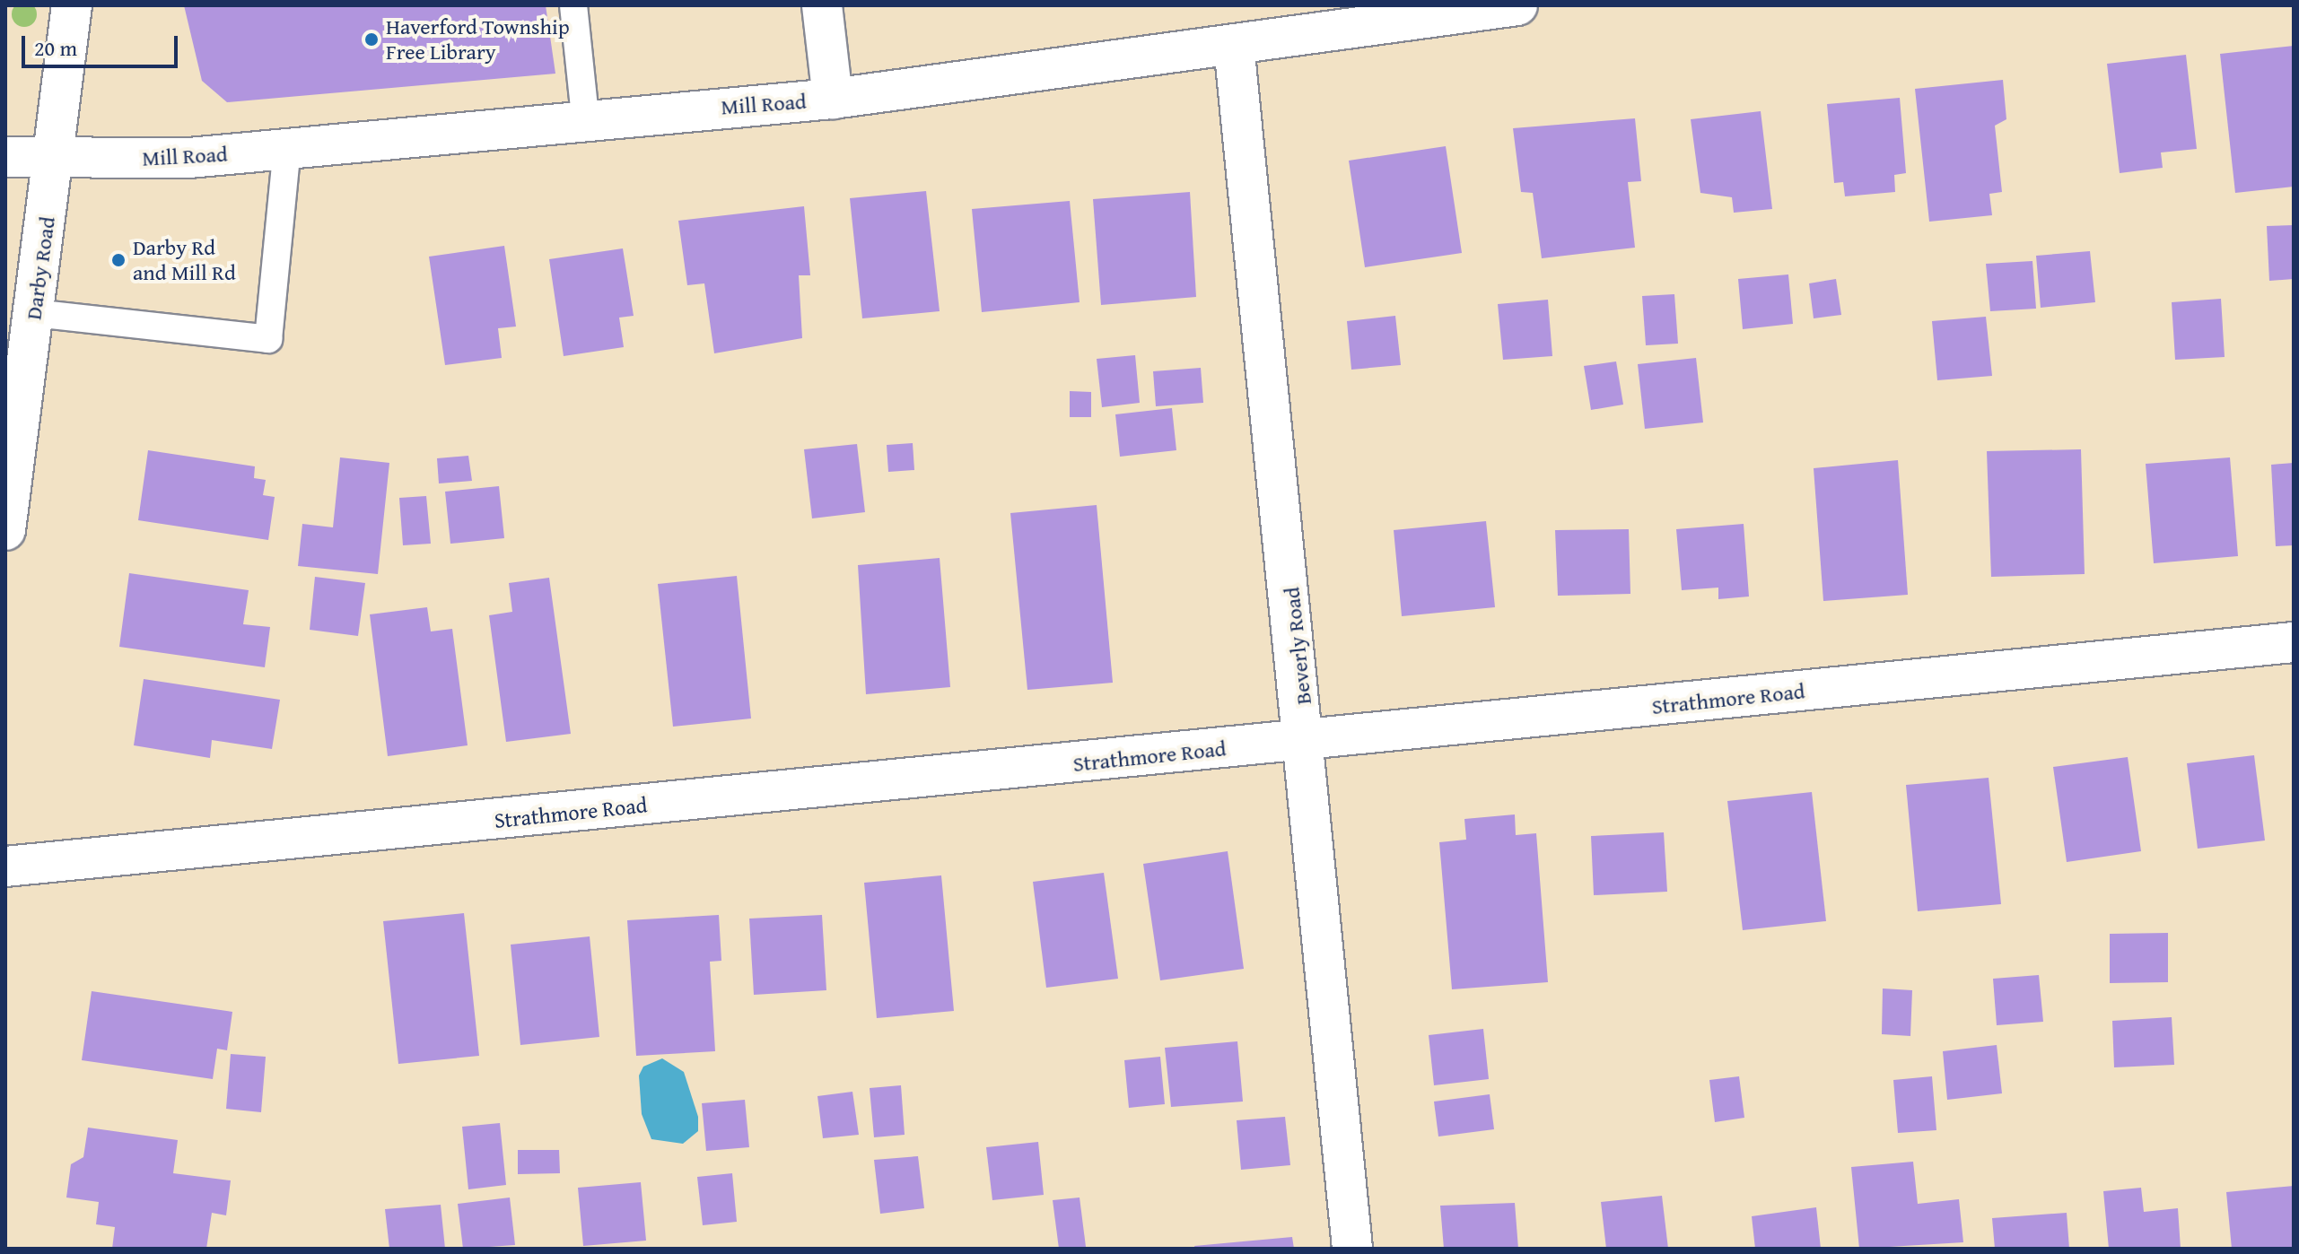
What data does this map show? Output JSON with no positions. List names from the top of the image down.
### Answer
{
  "streets": {
    "street": [
      "Mill Road",
      "Darby Road",
      "Beverly Road",
      "Strathmore Road"
    ]
  },
  "crossings": [
    ["Mill Road", "Darby Road"],
    ["Mill Road", "Beverly Road"],
    ["Beverly Road", "Strathmore Road"]
  ],
  "places": ["Haverford Township Free Library", "Darby Rd and Mill Rd"],
  "scale_bar": "20 m"
}
